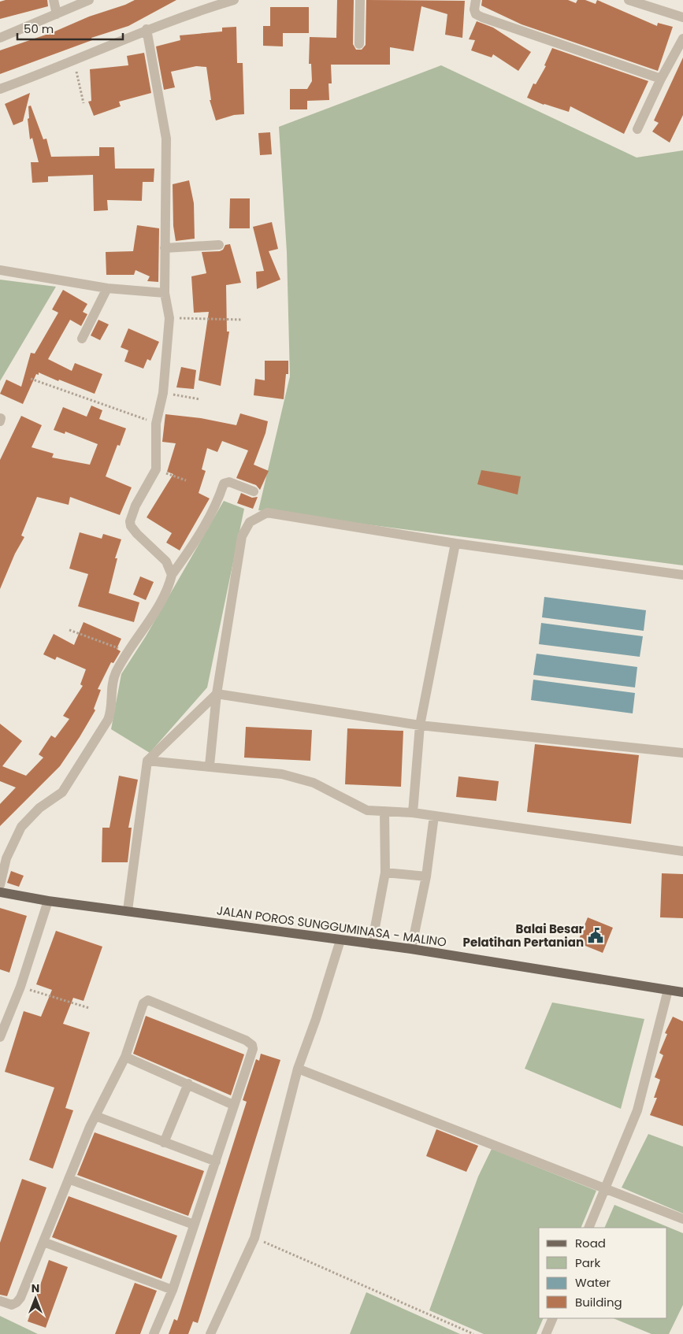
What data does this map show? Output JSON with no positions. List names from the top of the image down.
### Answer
{
  "streets": {
    "main road": ["JALAN POROS SUNGGUMINASA - MALINO"]
  },
  "places": {
    "public building": ["Balai Besar Pelatihan Pertanian"]
  },
  "legend": [
    "Road",
    "Park",
    "Water",
    "Building"
  ],
  "scale_bar": "50 m",
  "north": "top"
}
